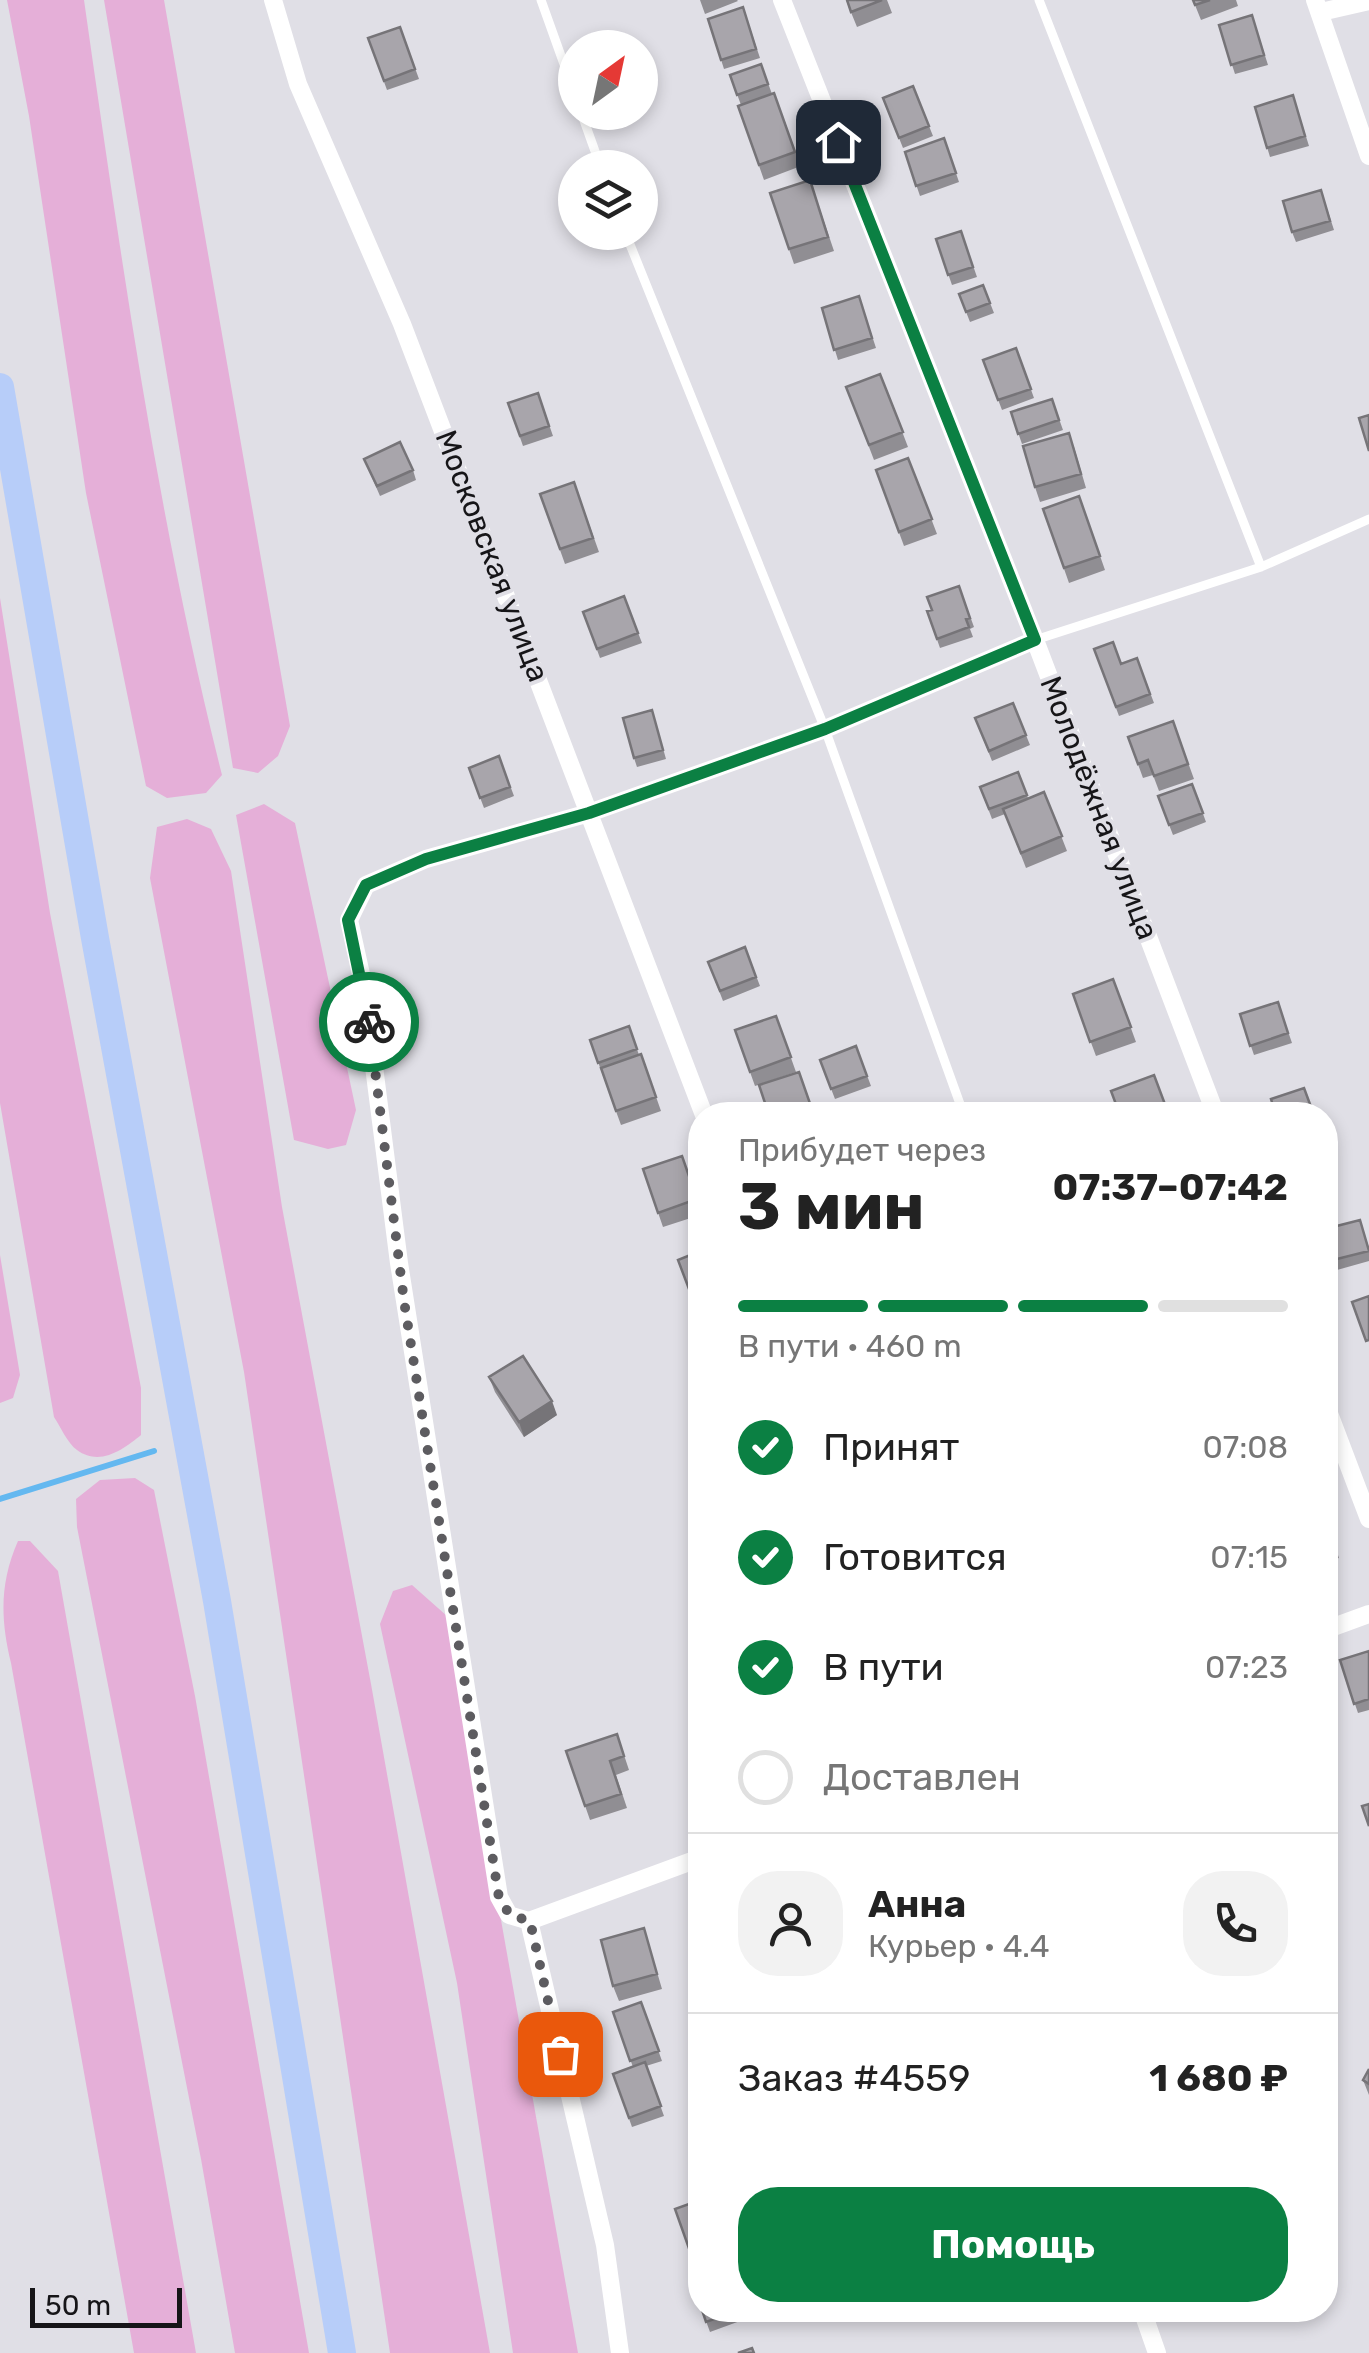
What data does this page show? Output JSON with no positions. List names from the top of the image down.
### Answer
{
  "streets": {
    "street": ["Московская улица", "Молодёжная улица"]
  },
  "scale_bar": "50 m",
  "north": "top right",
  "page": {
    "heading": ["3 мин", "Прибудет через", "07:37–07:42"],
    "panel": [
      "Анна",
      "Курьер · 4.4",
      "Заказ #4559",
      "1 680 ₽"
    ],
    "bar": "В пути · 460 m",
    "list": [
      ["Принят", "07:08"],
      ["Готовится", "07:15"],
      ["В пути", "07:23"],
      "Доставлен"
    ],
    "buttons": "Помощь",
    "scale": "50 m"
  }
}
